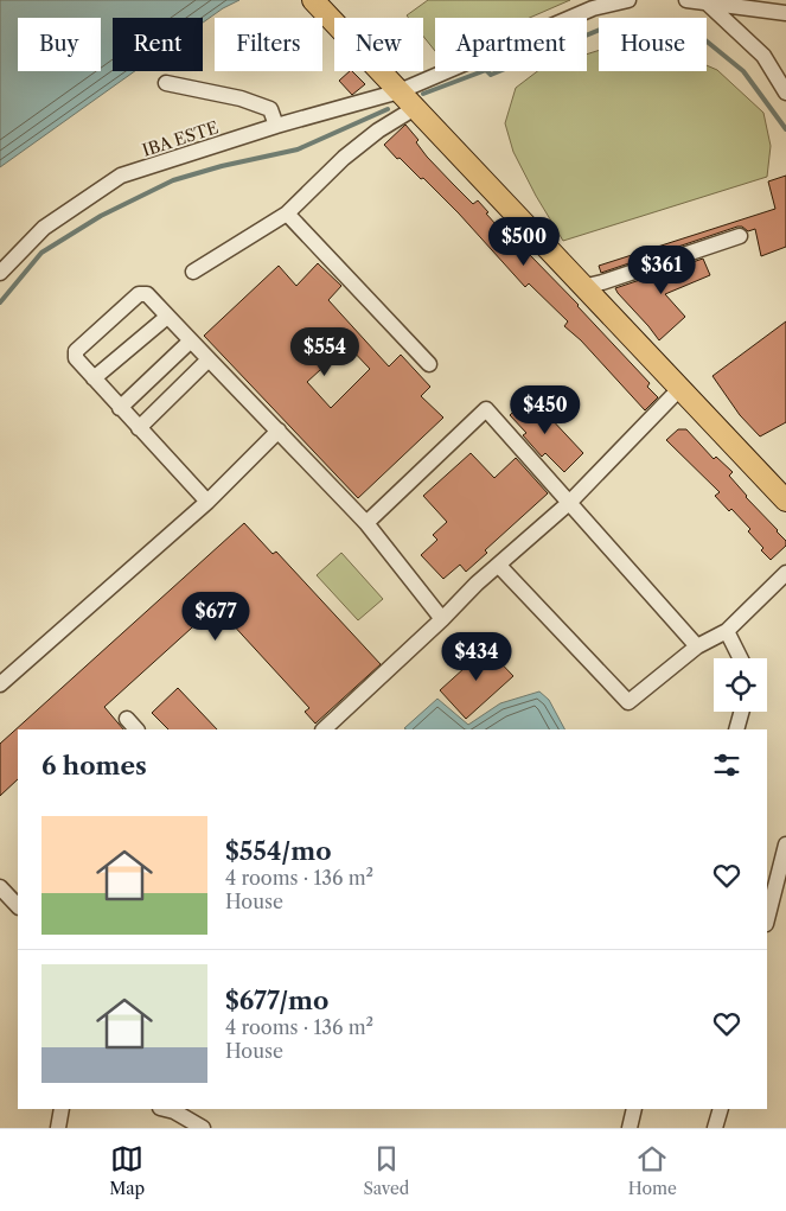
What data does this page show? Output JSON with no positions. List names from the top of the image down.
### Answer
{
  "streets": {
    "street": ["IBA ESTE"]
  },
  "page": {
    "chip": [
      "Buy",
      "Rent",
      "Filters",
      "New",
      "Apartment",
      "House"
    ],
    "price": [
      "$500",
      "$361",
      "$554",
      "$450",
      "$677",
      "$434"
    ],
    "heading": "6 homes",
    "list": [
      {
        "name": "$554/mo",
        "note": "4 rooms · 136 m² · House"
      },
      {
        "name": "$677/mo",
        "note": "4 rooms · 136 m² · House"
      }
    ],
    "tabs": ["Map", "Saved", "Home"]
  }
}
